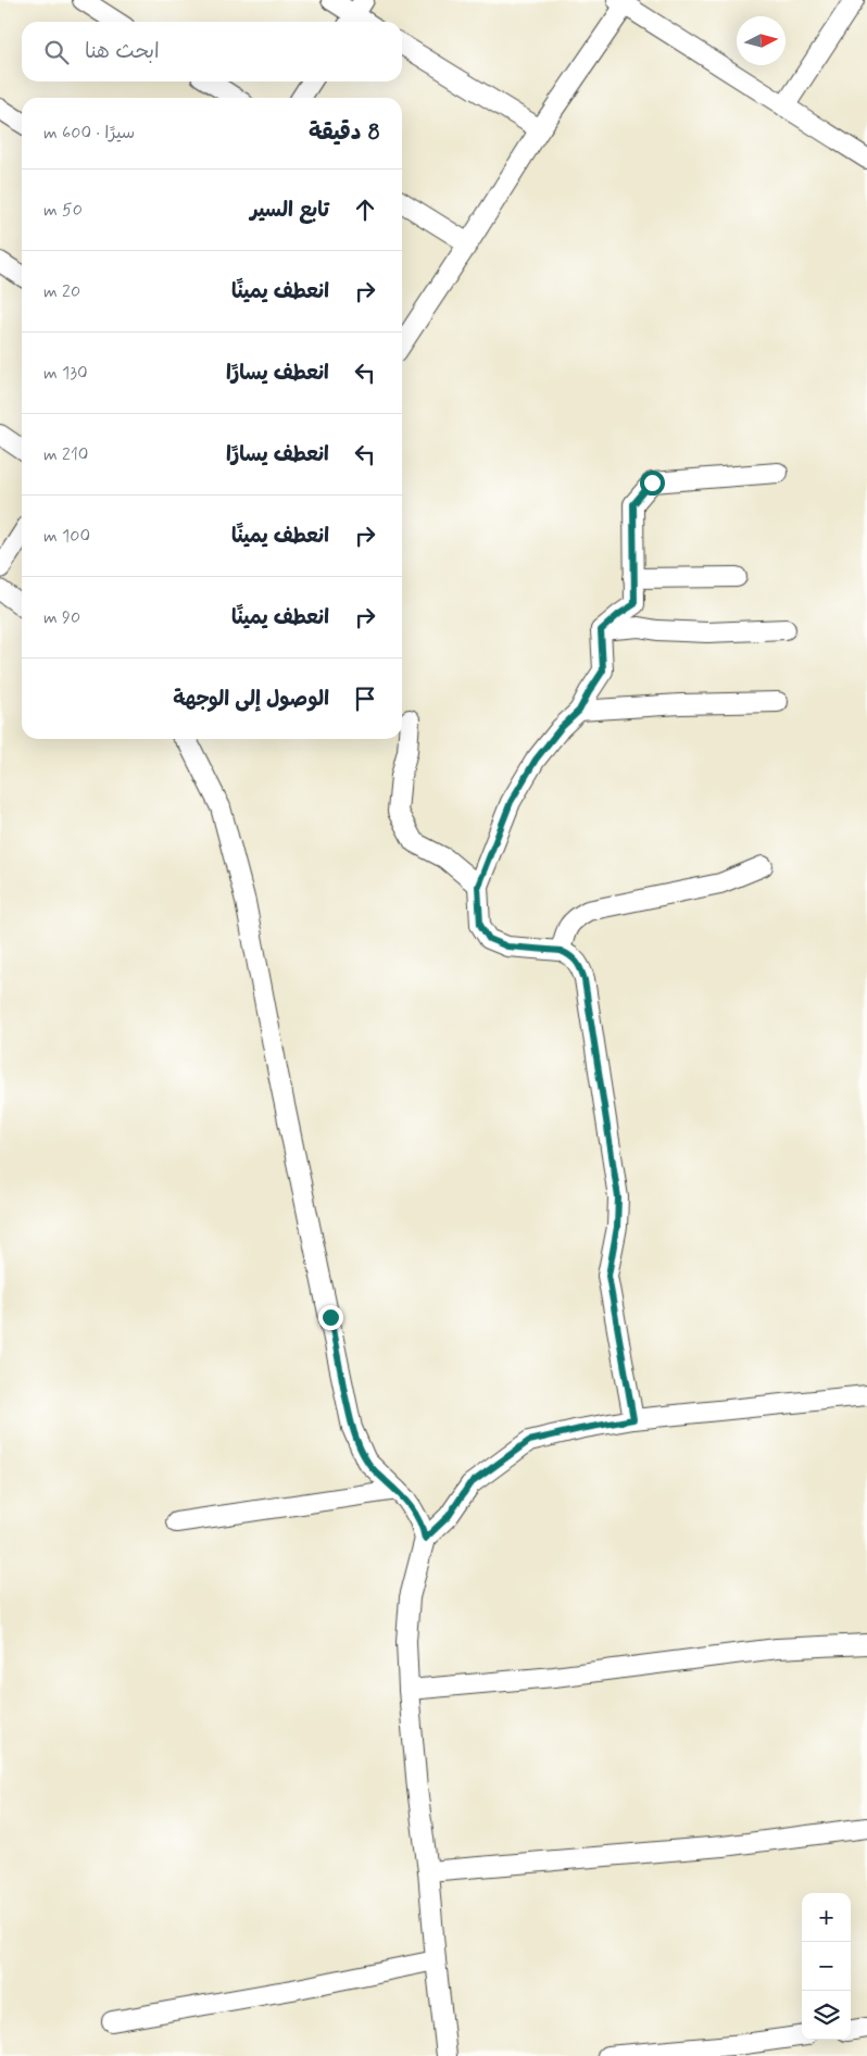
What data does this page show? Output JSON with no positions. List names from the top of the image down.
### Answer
{
  "north": "right",
  "page": {
    "search": "ابحث هنا",
    "heading": ["8 دقيقة", "سيرًا · 600 m"],
    "list": [
      ["تابع السير", "50 m"],
      ["انعطف يمينًا", "20 m"],
      ["انعطف يسارًا", "130 m"],
      ["انعطف يسارًا", "210 m"],
      ["انعطف يمينًا", "100 m"],
      ["انعطف يمينًا", "90 m"],
      "الوصول إلى الوجهة"
    ],
    "map_buttons": ["+", "−"]
  }
}
